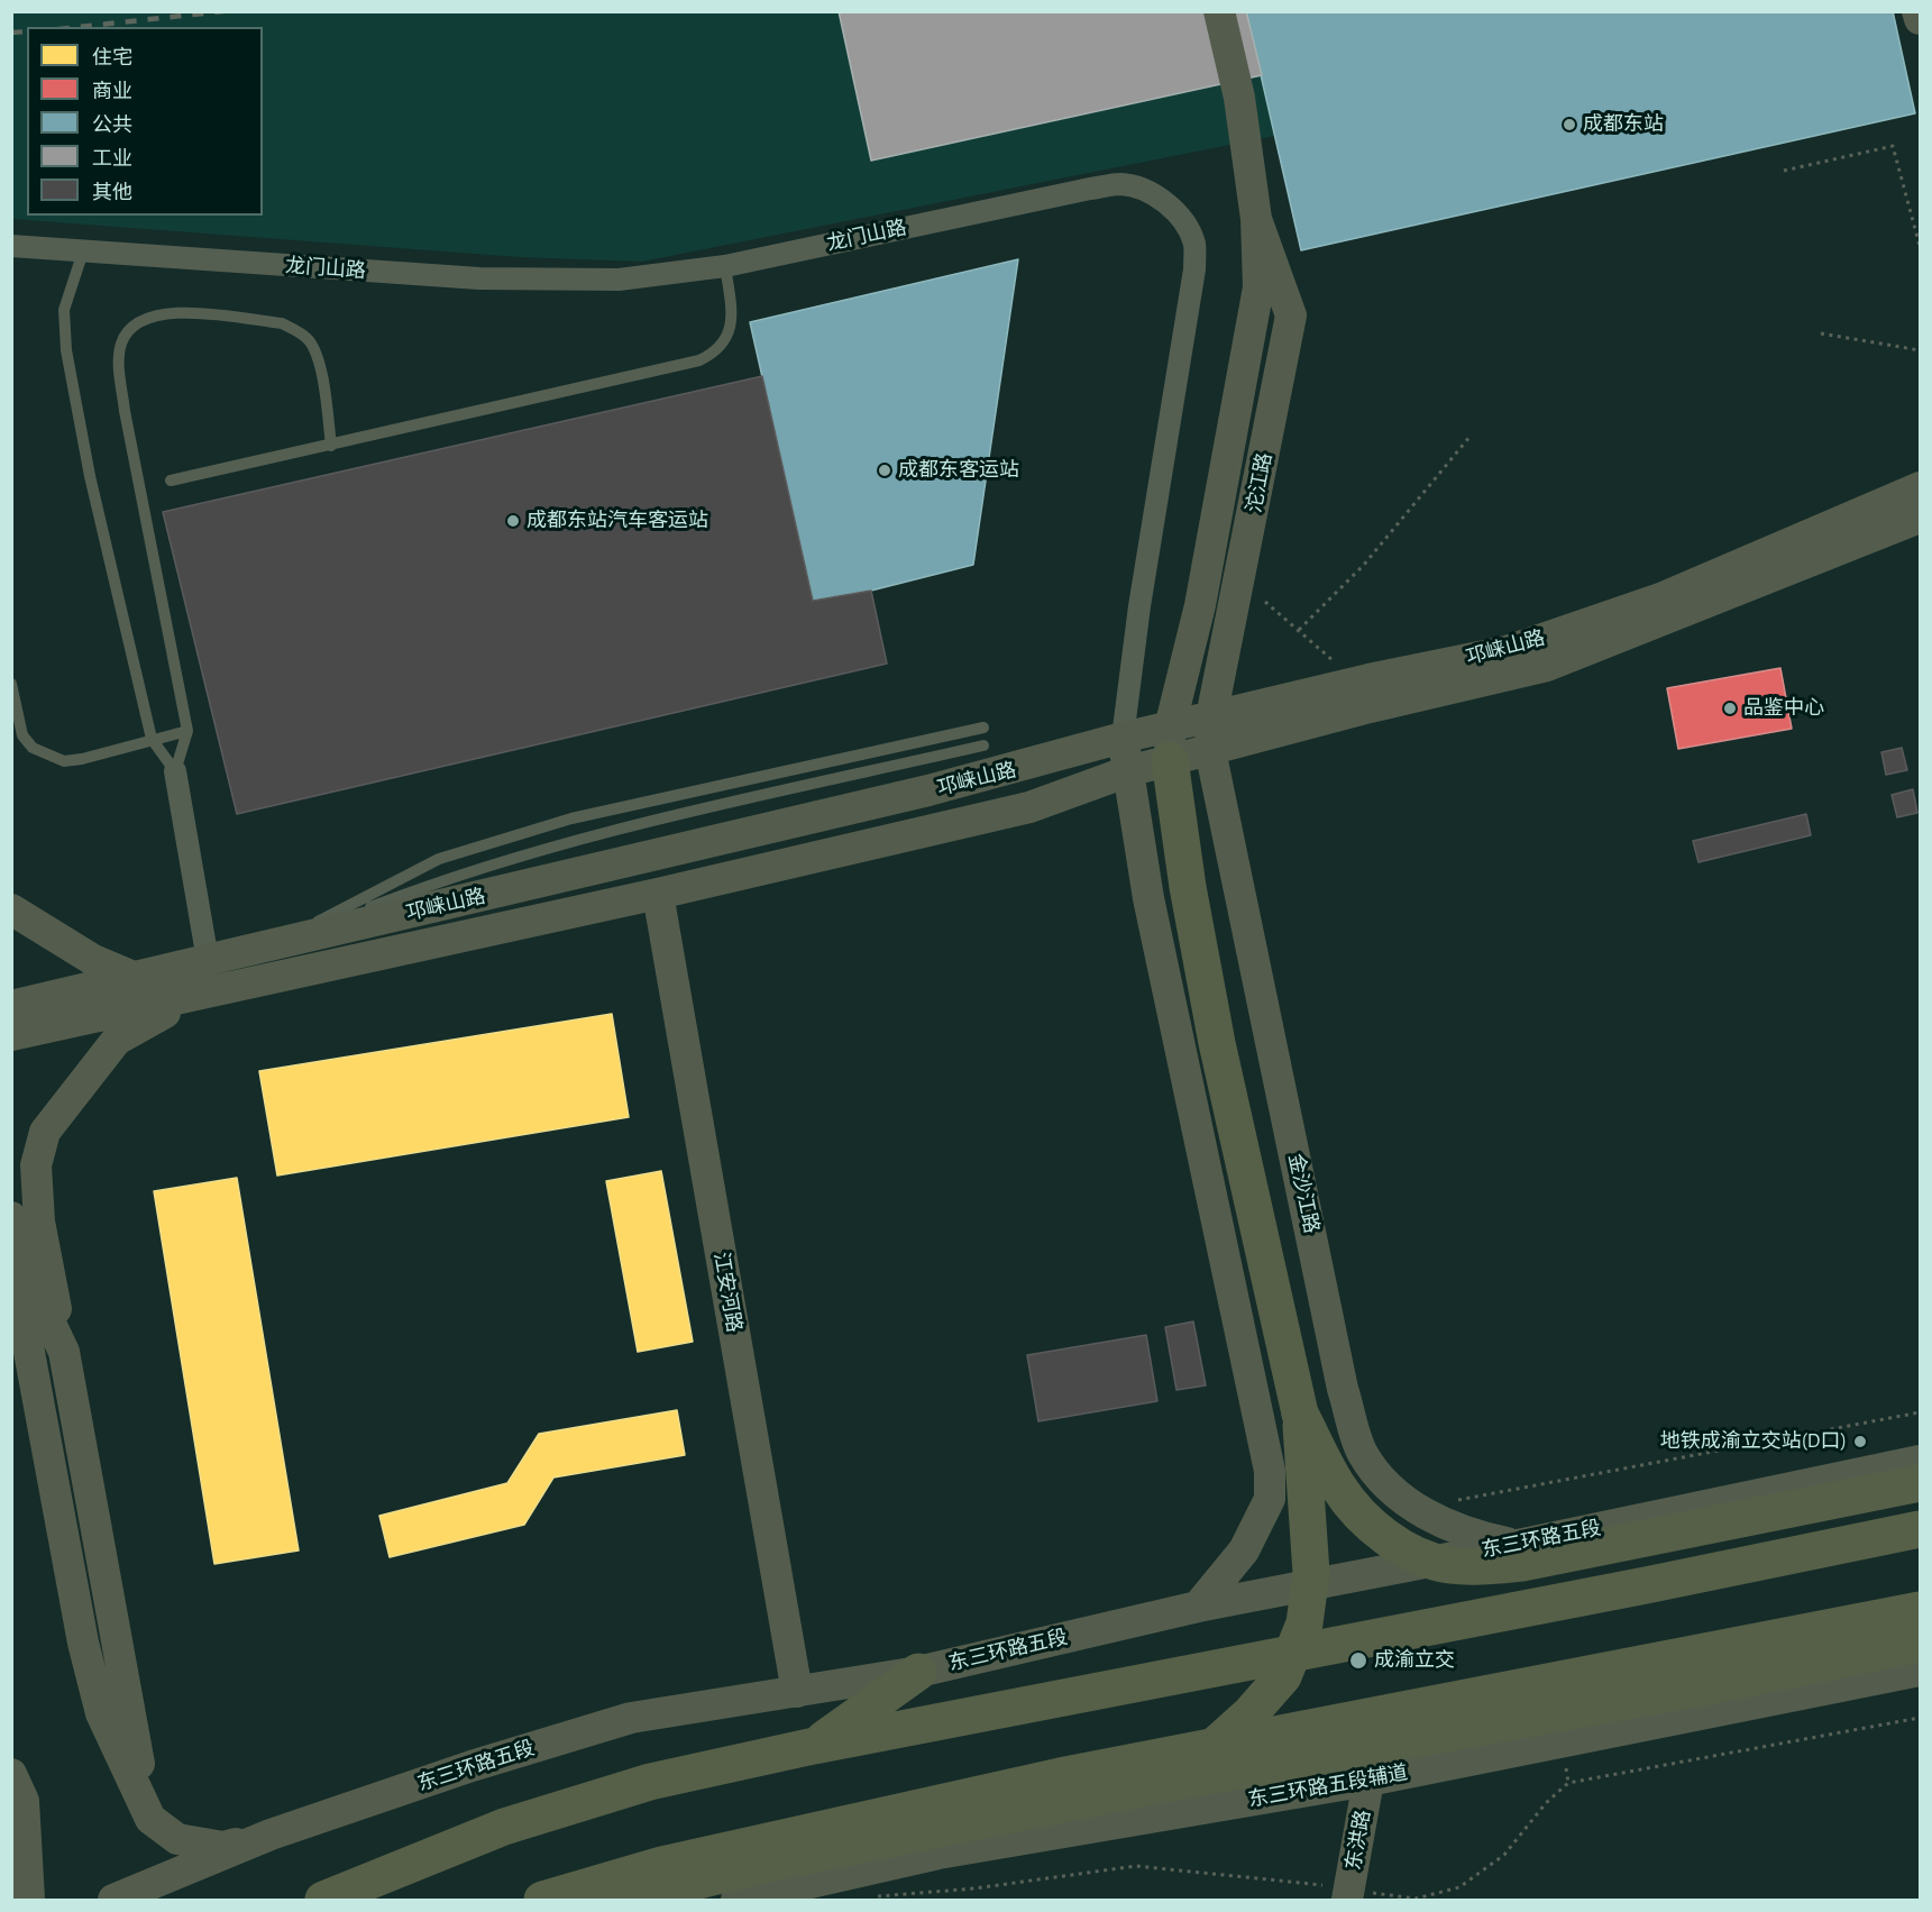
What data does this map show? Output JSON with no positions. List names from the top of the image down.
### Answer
{
  "streets": {
    "street": [
      "龙门山路",
      "沱江路",
      "邛崃山路",
      "金沙江路",
      "江安河路",
      "东三环路五段",
      "东三环路五段辅道",
      "东洪路"
    ]
  },
  "crossings": [
    ["龙门山路", "邛崃山路"],
    ["沱江路", "邛崃山路"],
    ["沱江路", "金沙江路"],
    ["邛崃山路", "金沙江路"],
    ["邛崃山路", "江安河路"],
    ["金沙江路", "东三环路五段"],
    ["江安河路", "东三环路五段"],
    ["东三环路五段辅道", "东洪路"]
  ],
  "places": [
    "成都东站",
    "成都东客运站",
    "成都东站汽车客运站",
    "品鉴中心",
    "地铁成渝立交站(D口)",
    "成渝立交"
  ],
  "legend": [
    "住宅",
    "商业",
    "公共",
    "工业",
    "其他"
  ]
}
